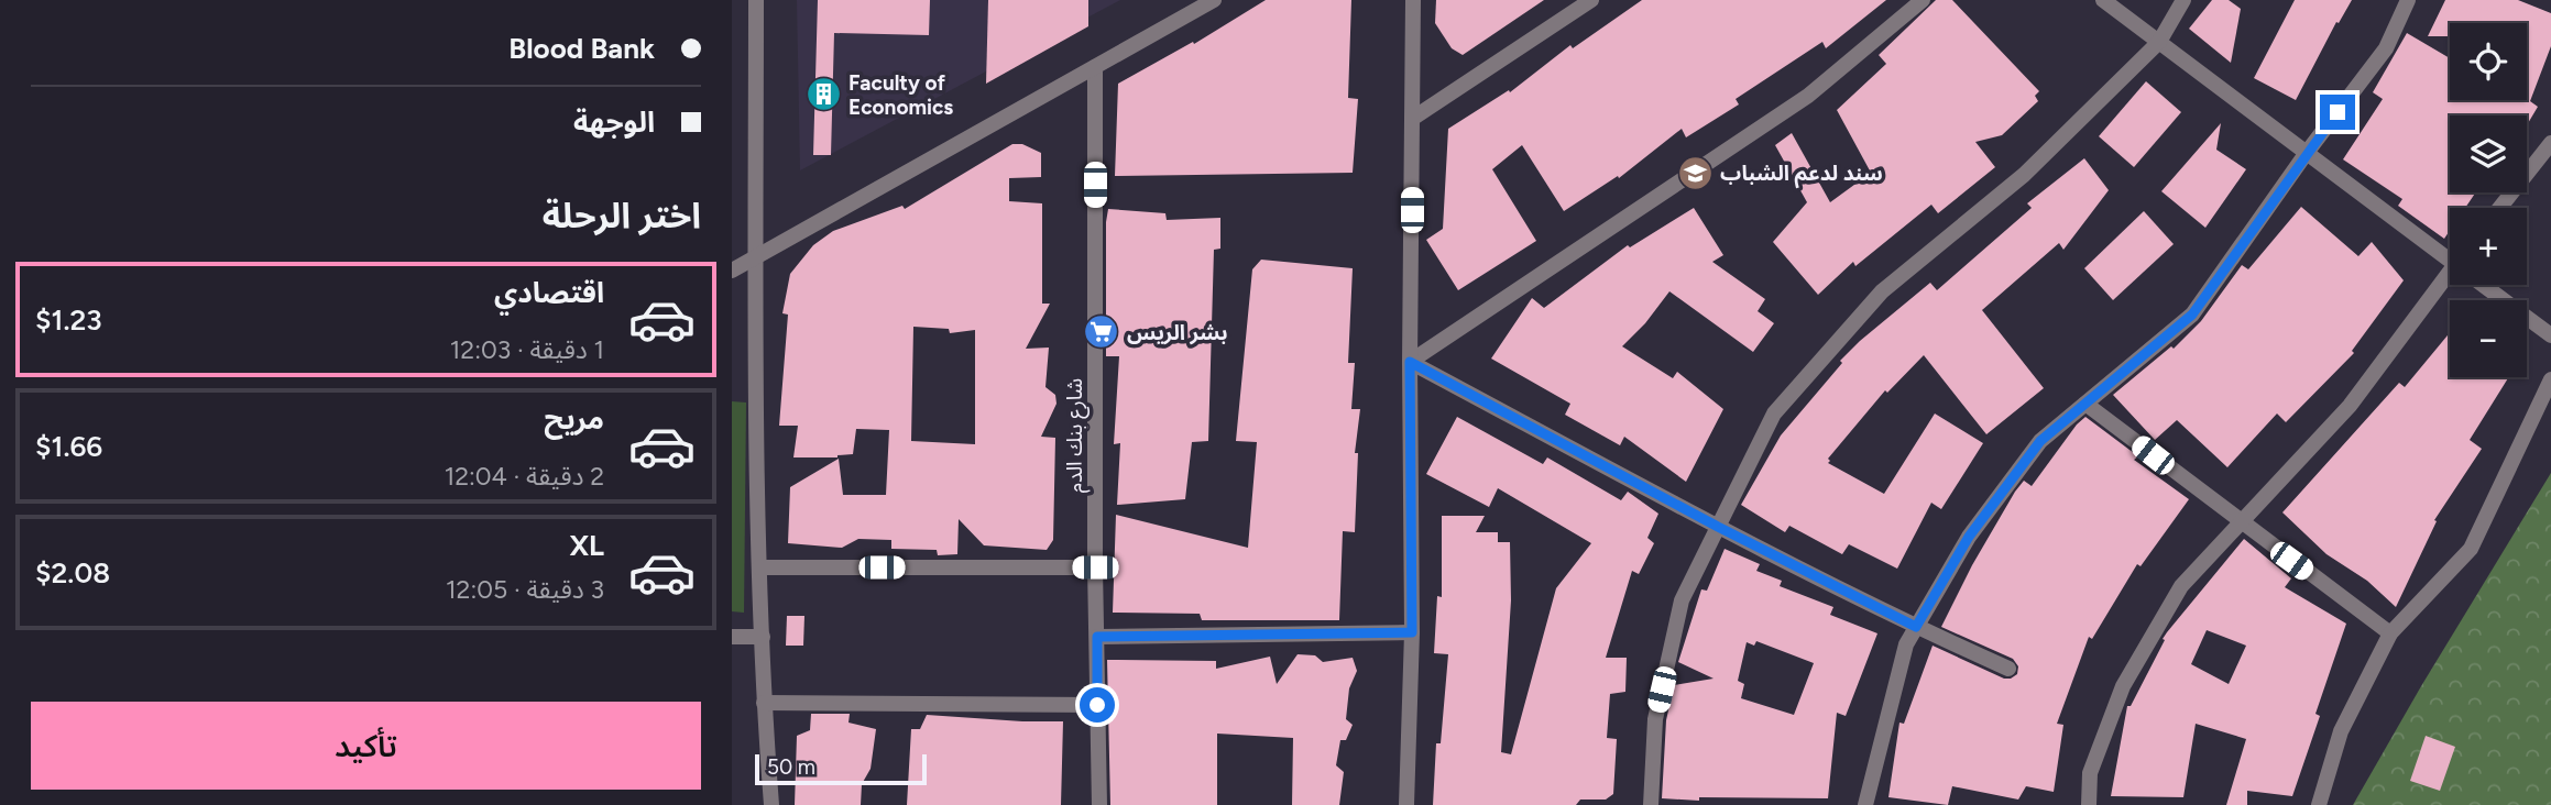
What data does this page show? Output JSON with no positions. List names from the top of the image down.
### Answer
{
  "streets": {
    "street": ["شارع بنك الدم"]
  },
  "places": {
    "building": ["Faculty of Economics"],
    "school or university": ["سند لدعم الشباب"],
    "supermarket": ["بشر الريس"]
  },
  "scale_bar": "50 m",
  "page": {
    "banner": ["Blood Bank", "الوجهة"],
    "map_buttons": ["+", "−"],
    "heading": "اختر الرحلة",
    "list": [
      {
        "name": "اقتصادي",
        "note": "1 دقيقة · 12:03",
        "value": "$1.23"
      },
      {
        "name": "مريح",
        "note": "2 دقيقة · 12:04",
        "value": "$1.66"
      },
      {
        "name": "XL",
        "note": "3 دقيقة · 12:05",
        "value": "$2.08"
      }
    ],
    "buttons": "تأكيد",
    "scale": "50 m"
  }
}
